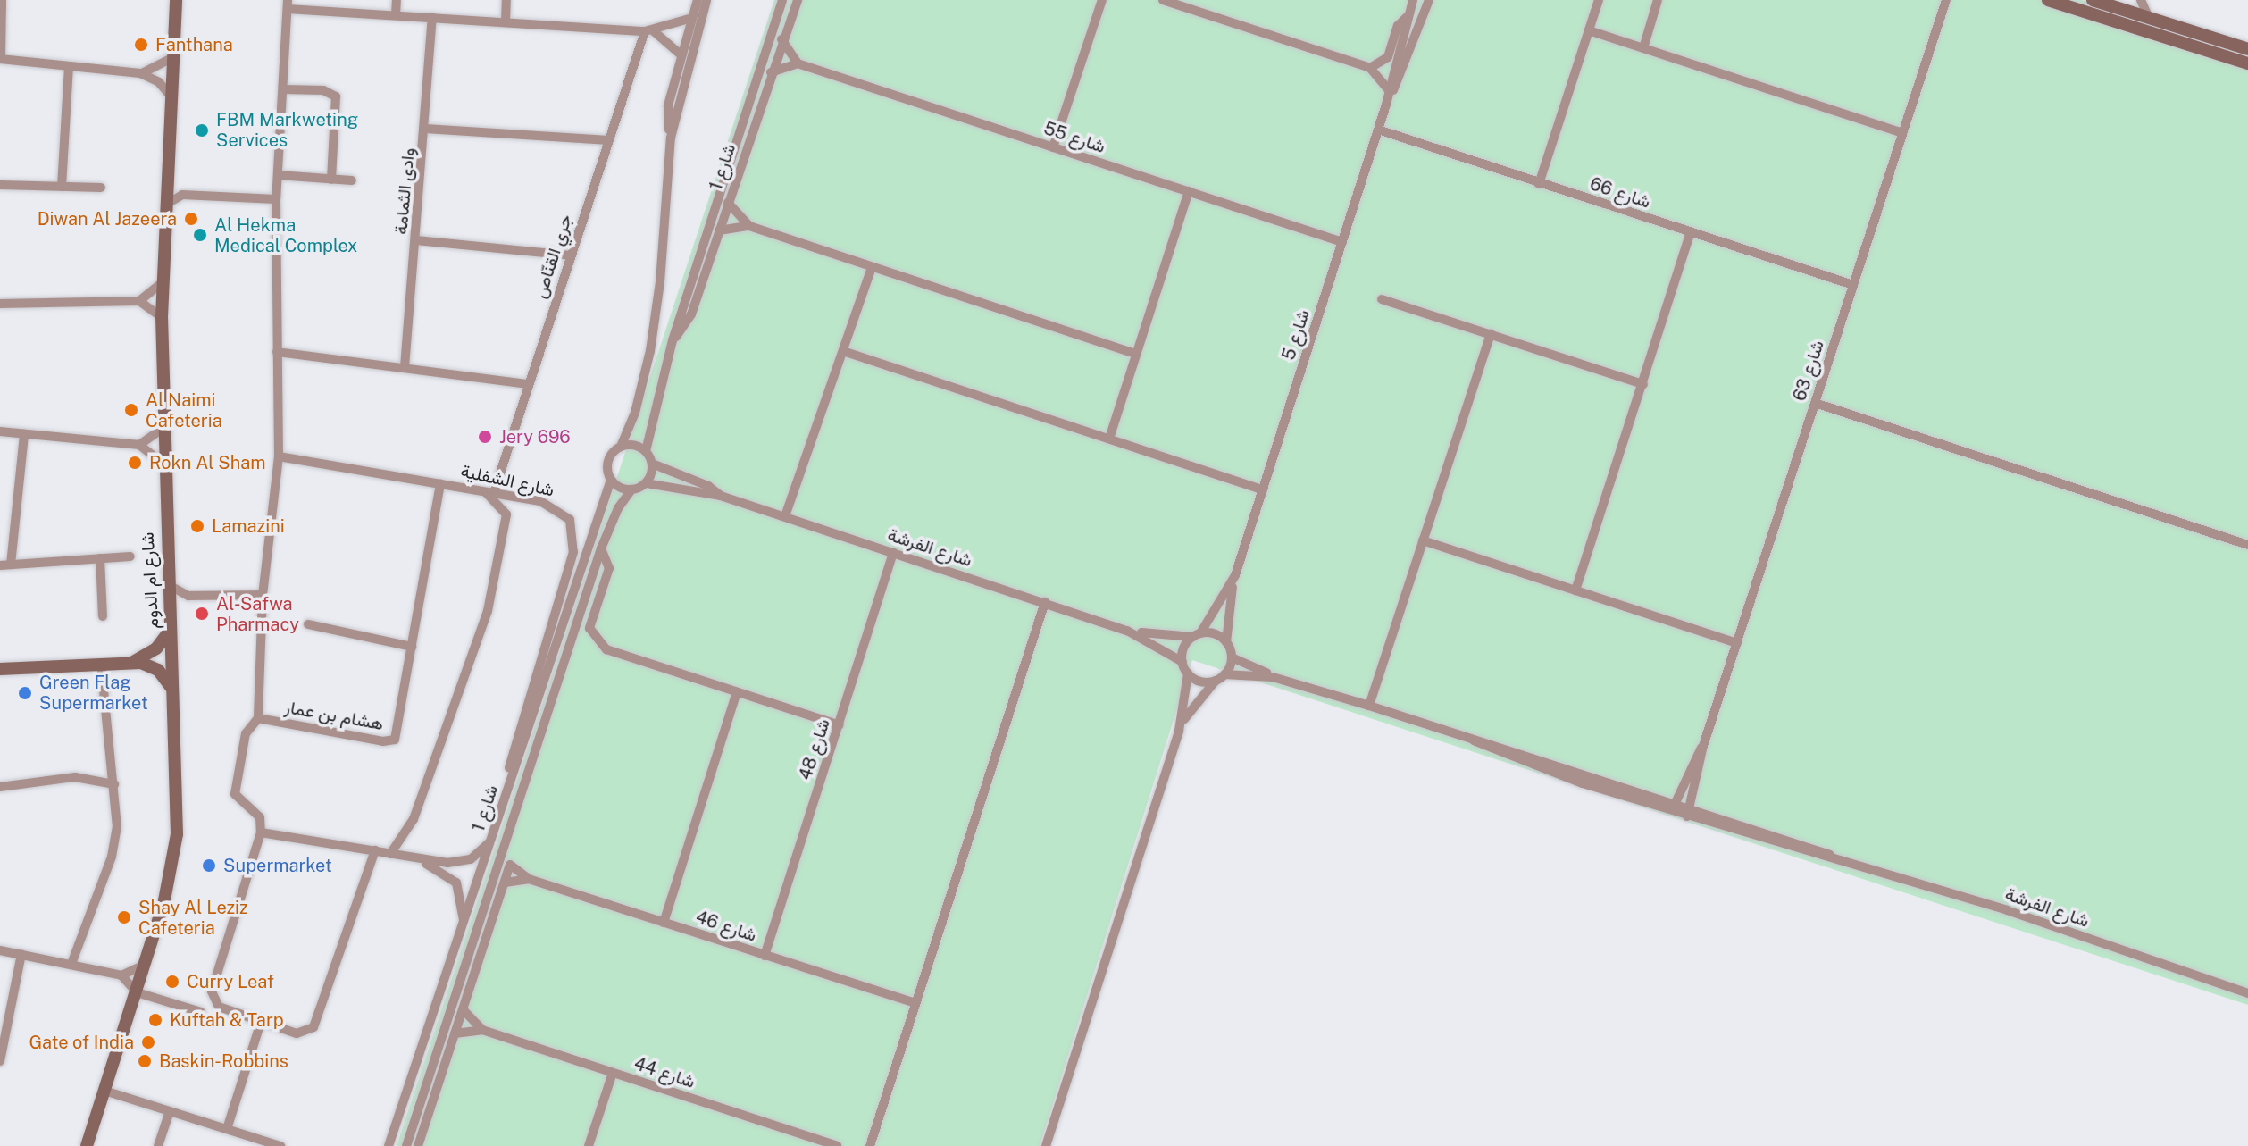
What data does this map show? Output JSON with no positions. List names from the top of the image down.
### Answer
{
  "streets": {
    "street": [
      "شارع 55",
      "شارع 1",
      "وادى الثمامة",
      "شارع 66",
      "جري القنّاص",
      "شارع 5",
      "شارع 63",
      "شارع الشفلية",
      "شارع الفرشة",
      "شارع ام الدوم",
      "هشام بن عمار",
      "شارع 48",
      "شارع 46",
      "شارع 44"
    ]
  },
  "crossings": [
    ["شارع 55", "شارع 5"],
    ["شارع 1", "شارع الشفلية"],
    ["شارع 1", "شارع الفرشة"],
    ["شارع 66", "شارع 5"],
    ["شارع 66", "شارع 63"],
    ["جري القنّاص", "شارع الشفلية"],
    ["شارع 5", "شارع الفرشة"],
    ["شارع 63", "شارع الفرشة"],
    ["شارع الشفلية", "هشام بن عمار"],
    ["شارع الفرشة", "شارع 48"],
    ["شارع 48", "شارع 46"]
  ],
  "places": [
    "Fanthana",
    "FBM Markweting Services",
    "Diwan Al Jazeera",
    "Al Hekma Medical Complex",
    "Al Naimi Cafeteria",
    "Jery 696",
    "Rokn Al Sham",
    "Lamazini",
    "Al-Safwa Pharmacy",
    "Green Flag Supermarket",
    "Supermarket",
    "Shay Al Leziz Cafeteria",
    "Curry Leaf",
    "Kuftah & Tarp",
    "Gate of India",
    "Baskin-Robbins"
  ]
}
